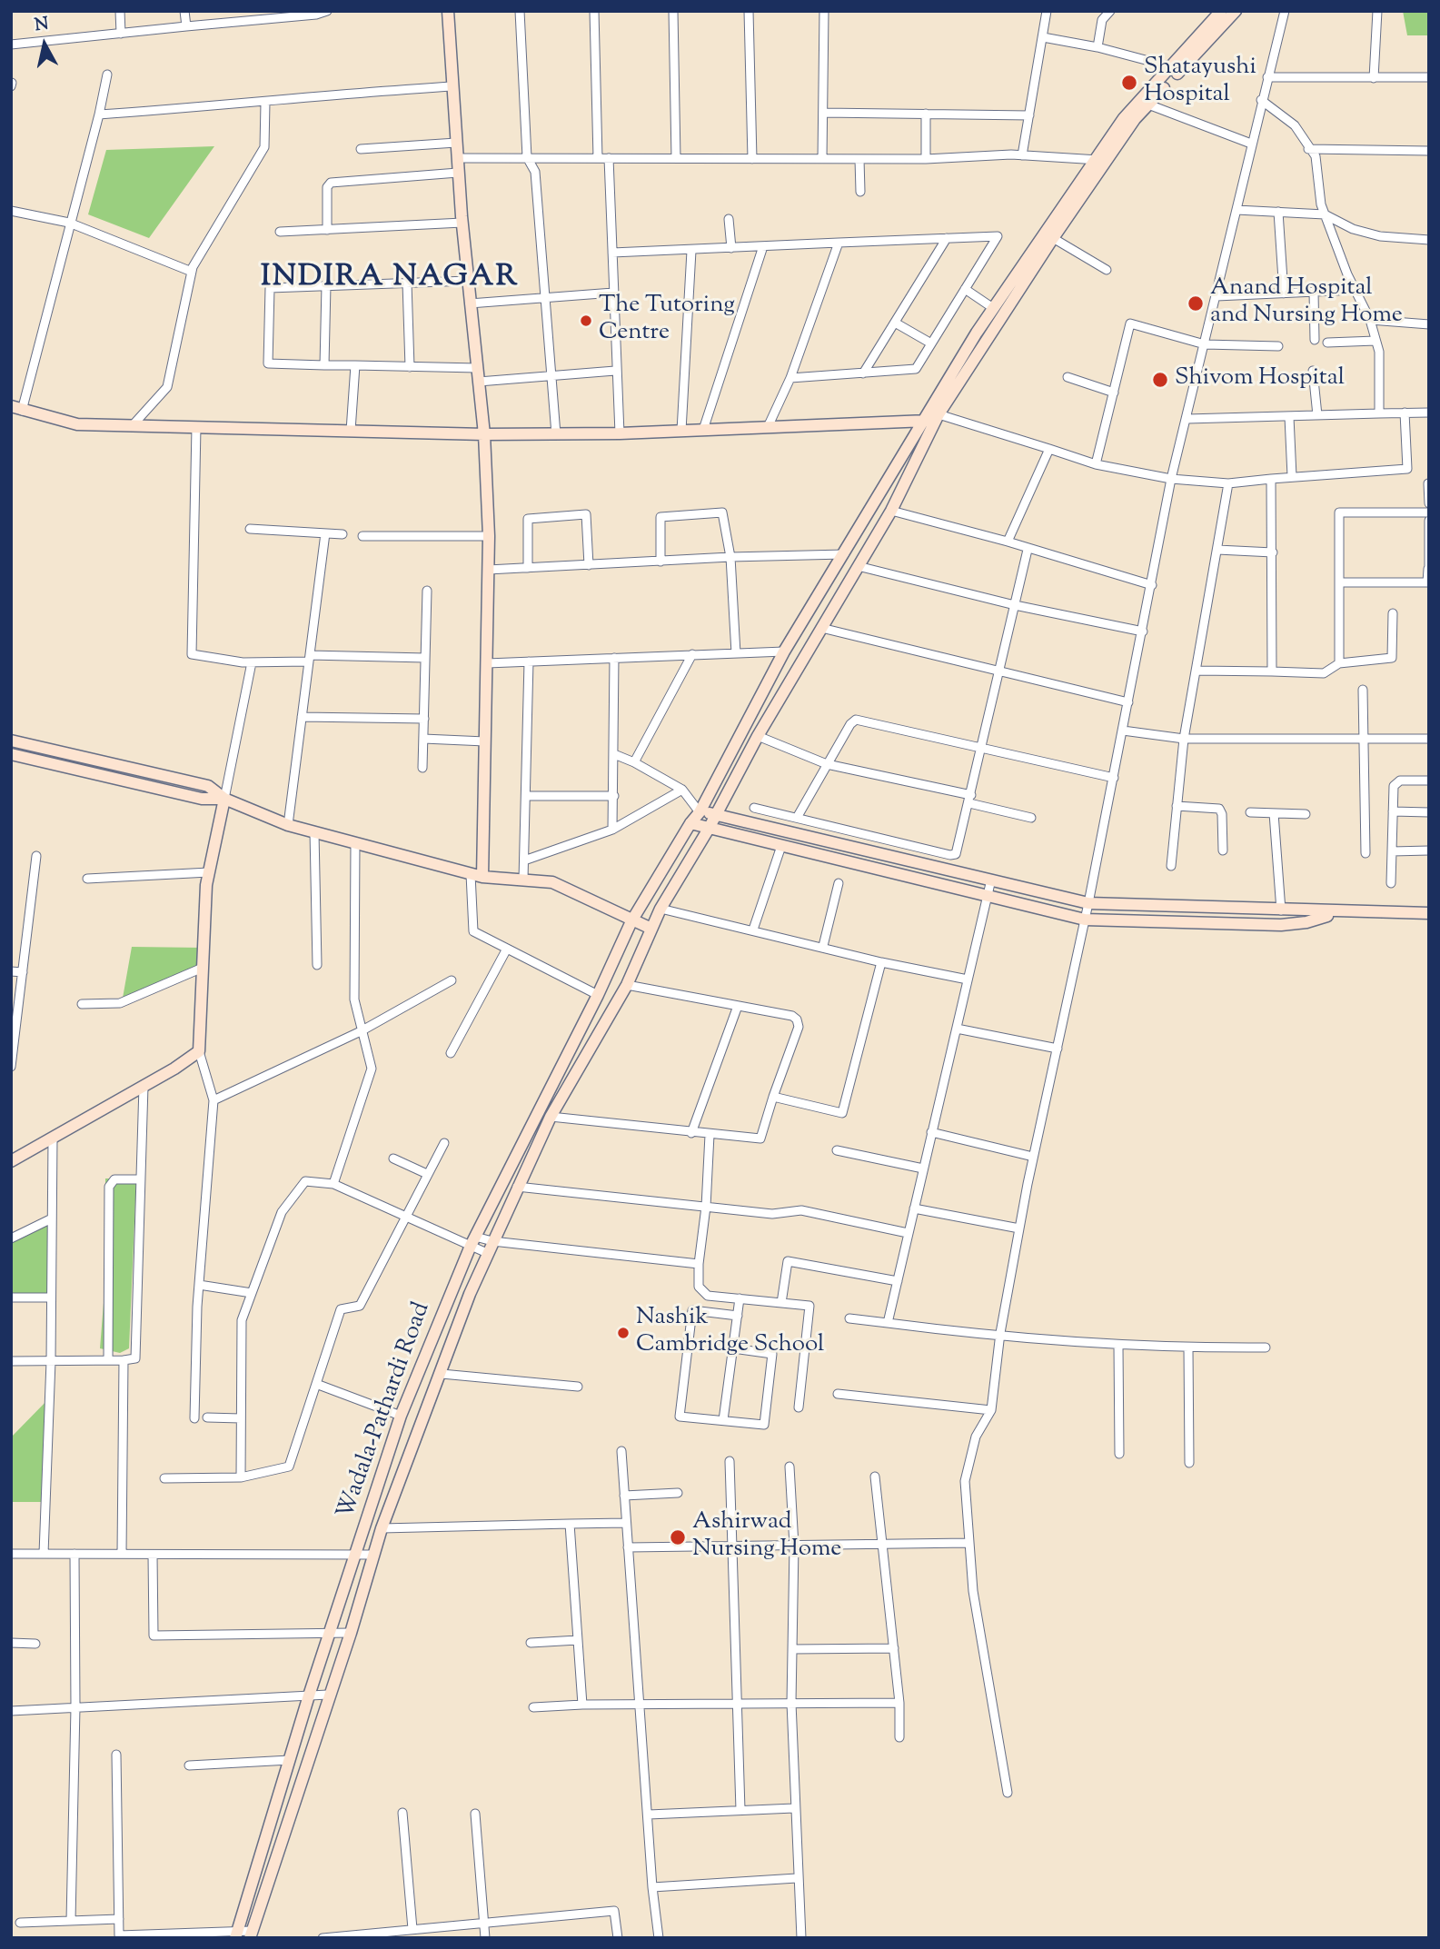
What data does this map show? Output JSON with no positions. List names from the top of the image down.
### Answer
{
  "streets": {
    "main road": ["Wadala-Pathardi Road"]
  },
  "districts": ["INDIRA NAGAR"],
  "places": [
    "Shatayushi Hospital",
    "Anand Hospital and Nursing Home",
    "The Tutoring Centre",
    "Shivom Hospital",
    "Nashik Cambridge School",
    "Ashirwad Nursing Home"
  ],
  "north": "top"
}
